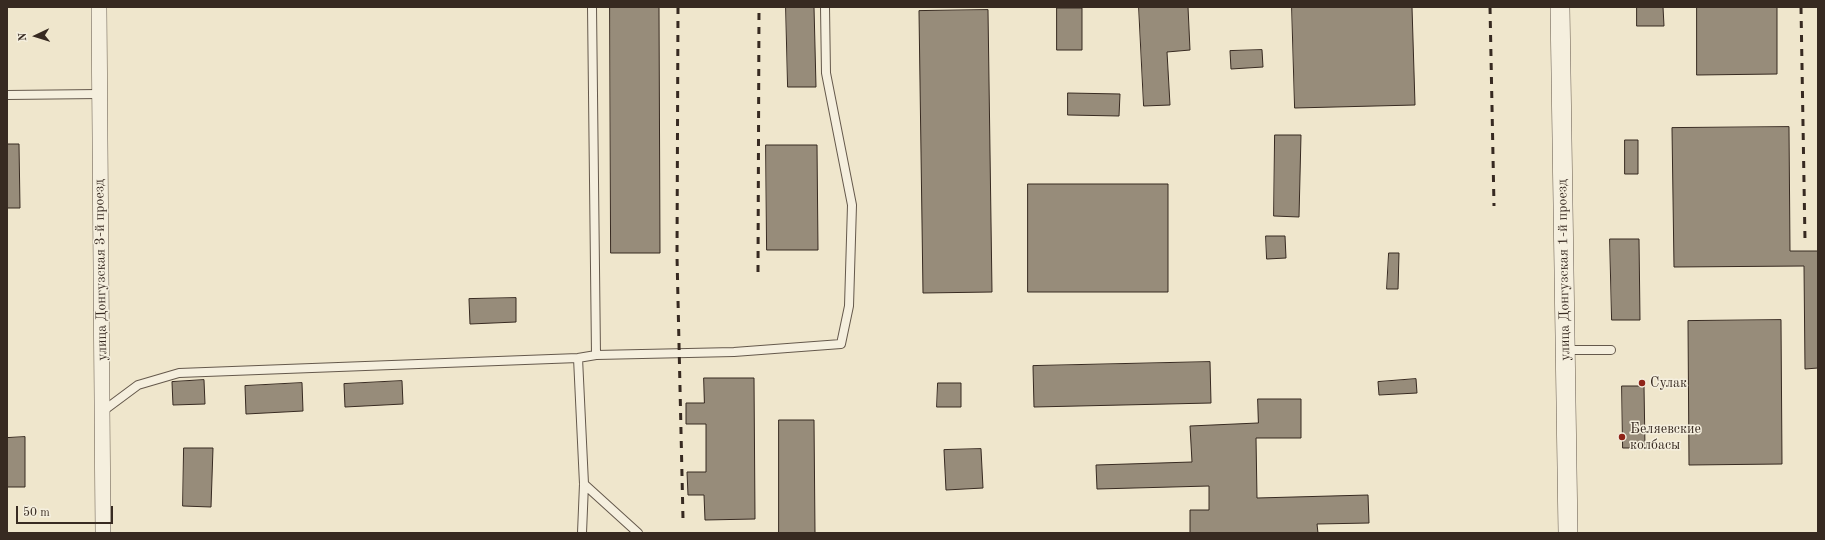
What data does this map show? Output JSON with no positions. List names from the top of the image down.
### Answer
{
  "streets": {
    "street": ["улица Донгузская 3-й проезд", "улица Донгузская 1-й проезд"]
  },
  "places": ["Сулак", "Беляевские колбасы"],
  "scale_bar": "50 m",
  "north": "left"
}
